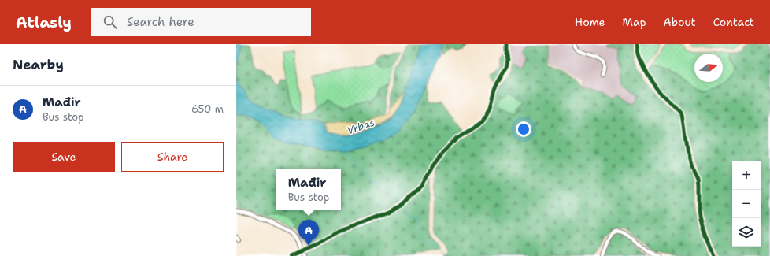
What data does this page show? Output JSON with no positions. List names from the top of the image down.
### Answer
{
  "water": ["Vrbas"],
  "north": "right",
  "page": {
    "header": "Atlasly",
    "search": "Search here",
    "nav": [
      "Home",
      "Map",
      "About",
      "Contact"
    ],
    "heading": "Nearby",
    "list": [
      {
        "mark": "A",
        "name": "Mađir",
        "note": "Bus stop",
        "value": "650 m"
      }
    ],
    "buttons": ["Save", "Share"],
    "map_buttons": ["+", "−"],
    "popup": ["Mađir", "Bus stop"],
    "pins": "A"
  }
}
